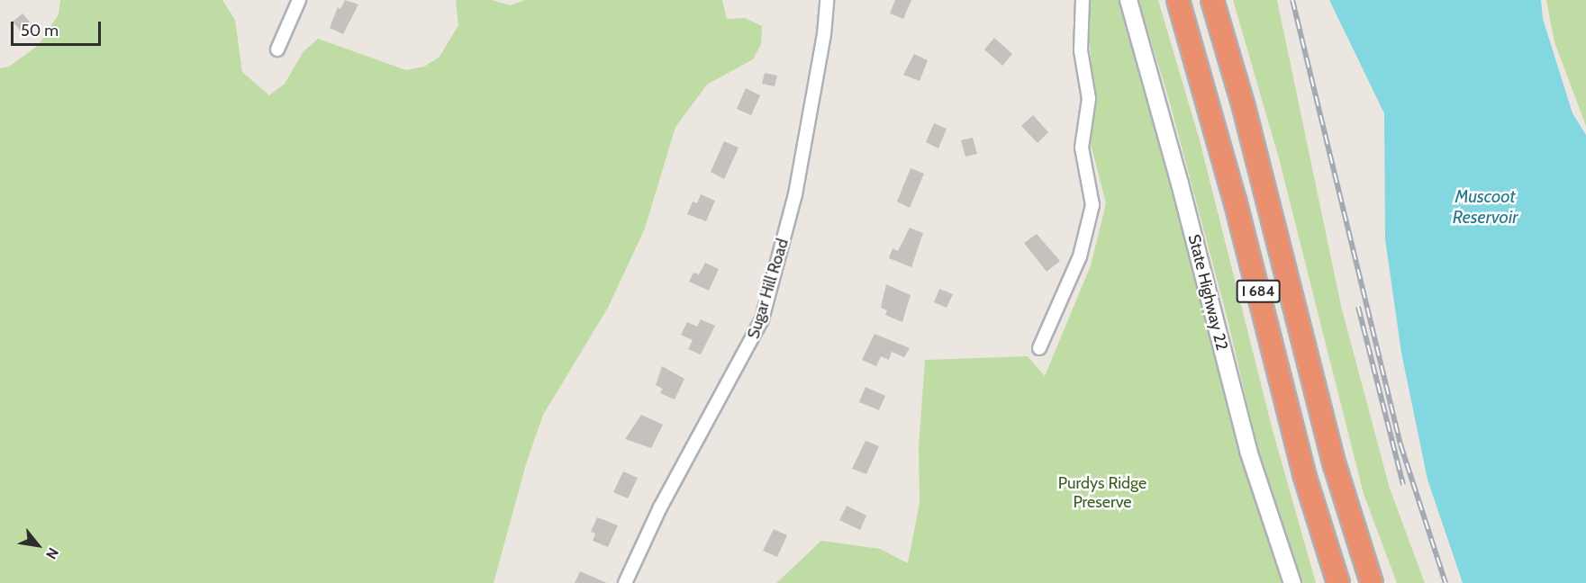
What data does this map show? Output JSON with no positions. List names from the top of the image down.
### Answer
{
  "streets": {
    "highway": ["I 684"],
    "main road": ["State Highway 22"],
    "street": ["Sugar Hill Road"]
  },
  "water": ["Muscoot Reservoir"],
  "parks": ["Purdys Ridge Preserve"],
  "scale_bar": "50 m",
  "north": "bottom right"
}
